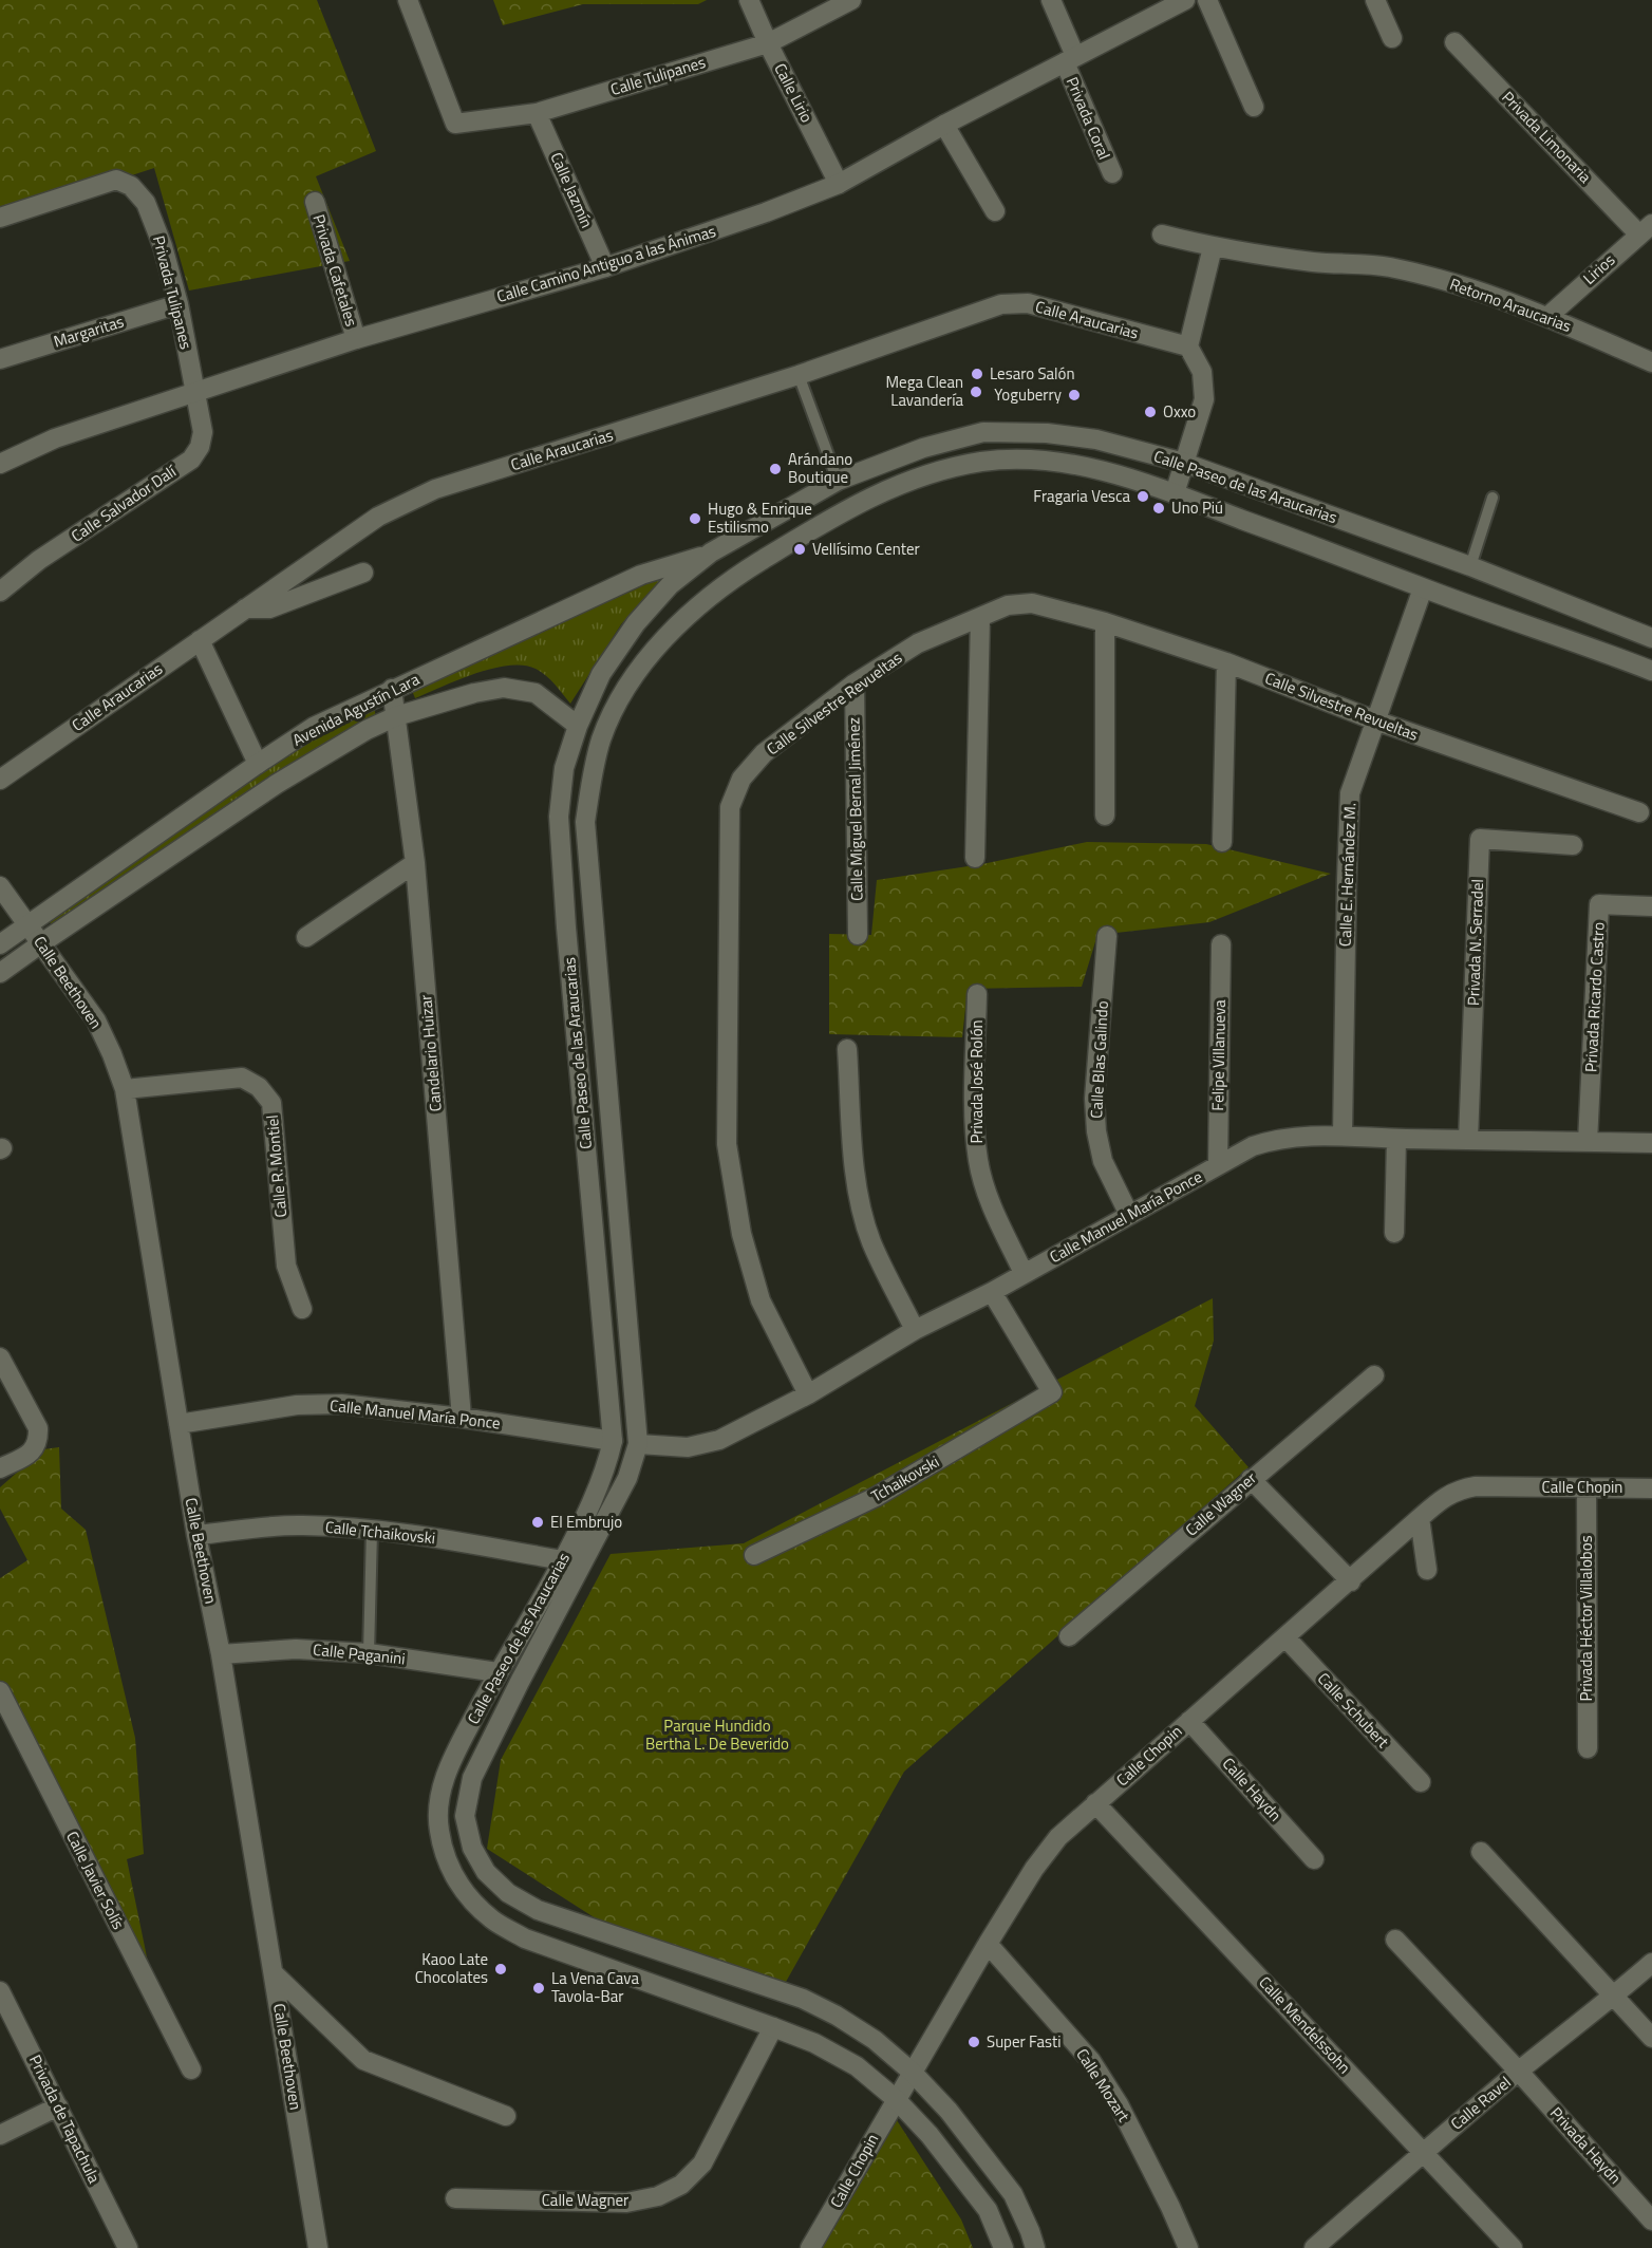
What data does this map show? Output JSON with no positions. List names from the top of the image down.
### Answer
{
  "streets": {
    "street": [
      "Calle Tulipanes",
      "Calle Lirio",
      "Privada Coral",
      "Privada Limonaria",
      "Calle Jazmín",
      "Calle Camino Antiguo a las Ánimas",
      "Lirios",
      "Privada Cafetales",
      "Privada Tulipanes",
      "Retorno Araucarias",
      "Calle Araucarias",
      "Margaritas",
      "Calle Paseo de las Araucarias",
      "Calle Salvador Dalí",
      "Calle Silvestre Revueltas",
      "Avenida Agustín Lara",
      "Calle Miguel Bernal Jiménez",
      "Calle E. Hernández M.",
      "Privada N. Serradel",
      "Calle Beethoven",
      "Privada Ricardo Castro",
      "Candelario Huizar",
      "Felipe Villanueva",
      "Calle Blas Galindo",
      "Privada José Rolón",
      "Calle R. Montiel",
      "Calle Manuel María Ponce",
      "Tchaikovski",
      "Calle Chopin",
      "Calle Wagner",
      "Calle Tchaikovski",
      "Privada Héctor Villalobos",
      "Calle Paganini",
      "Calle Schubert",
      "Calle Haydn",
      "Calle Javier Solís",
      "Calle Mendelssohn",
      "Calle Mozart",
      "Calle Ravel",
      "Privada de Tapachula",
      "Privada Haydn"
    ]
  },
  "crossings": [
    ["Calle Tulipanes", "Calle Lirio"],
    ["Calle Tulipanes", "Calle Jazmín"],
    ["Calle Lirio", "Calle Camino Antiguo a las Ánimas"],
    ["Privada Coral", "Calle Camino Antiguo a las Ánimas"],
    ["Privada Limonaria", "Lirios"],
    ["Calle Jazmín", "Calle Camino Antiguo a las Ánimas"],
    ["Calle Camino Antiguo a las Ánimas", "Privada Cafetales"],
    ["Calle Camino Antiguo a las Ánimas", "Privada Tulipanes"],
    ["Calle Camino Antiguo a las Ánimas", "Calle Salvador Dalí"],
    ["Lirios", "Retorno Araucarias"],
    ["Privada Tulipanes", "Margaritas"],
    ["Privada Tulipanes", "Calle Salvador Dalí"],
    ["Calle Paseo de las Araucarias", "Avenida Agustín Lara"],
    ["Calle Paseo de las Araucarias", "Calle E. Hernández M."],
    ["Calle Paseo de las Araucarias", "Calle Manuel María Ponce"],
    ["Calle Paseo de las Araucarias", "Calle Chopin"],
    ["Calle Paseo de las Araucarias", "Calle Wagner"],
    ["Calle Paseo de las Araucarias", "Calle Tchaikovski"],
    ["Calle Paseo de las Araucarias", "Calle Paganini"],
    ["Calle Silvestre Revueltas", "Calle Miguel Bernal Jiménez"],
    ["Calle Silvestre Revueltas", "Calle E. Hernández M."],
    ["Calle Silvestre Revueltas", "Calle Manuel María Ponce"],
    ["Avenida Agustín Lara", "Calle Beethoven"],
    ["Avenida Agustín Lara", "Candelario Huizar"],
    ["Calle E. Hernández M.", "Calle Manuel María Ponce"],
    ["Privada N. Serradel", "Calle Manuel María Ponce"],
    ["Calle Beethoven", "Calle R. Montiel"],
    ["Calle Beethoven", "Calle Manuel María Ponce"],
    ["Calle Beethoven", "Calle Tchaikovski"],
    ["Calle Beethoven", "Calle Paganini"],
    ["Privada Ricardo Castro", "Calle Manuel María Ponce"],
    ["Candelario Huizar", "Calle Manuel María Ponce"],
    ["Felipe Villanueva", "Calle Manuel María Ponce"],
    ["Calle Blas Galindo", "Calle Manuel María Ponce"],
    ["Privada José Rolón", "Calle Manuel María Ponce"],
    ["Calle Manuel María Ponce", "Tchaikovski"],
    ["Calle Chopin", "Privada Héctor Villalobos"],
    ["Calle Chopin", "Calle Schubert"],
    ["Calle Chopin", "Calle Haydn"],
    ["Calle Chopin", "Calle Mendelssohn"],
    ["Calle Chopin", "Calle Mozart"],
    ["Calle Mendelssohn", "Calle Ravel"],
    ["Calle Ravel", "Privada Haydn"]
  ],
  "parks": ["Parque Hundido Bertha L. De Beverido"],
  "places": [
    "Lesaro Salón",
    "Mega Clean Lavandería",
    "Yoguberry",
    "Oxxo",
    "Arándano Boutique",
    "Fragaria Vesca",
    "Uno Piú",
    "Hugo & Enrique Estilismo",
    "Vellísimo Center",
    "El Embrujo",
    "Kaoo Late Chocolates",
    "La Vena Cava Tavola-Bar",
    "Super Fasti"
  ]
}
